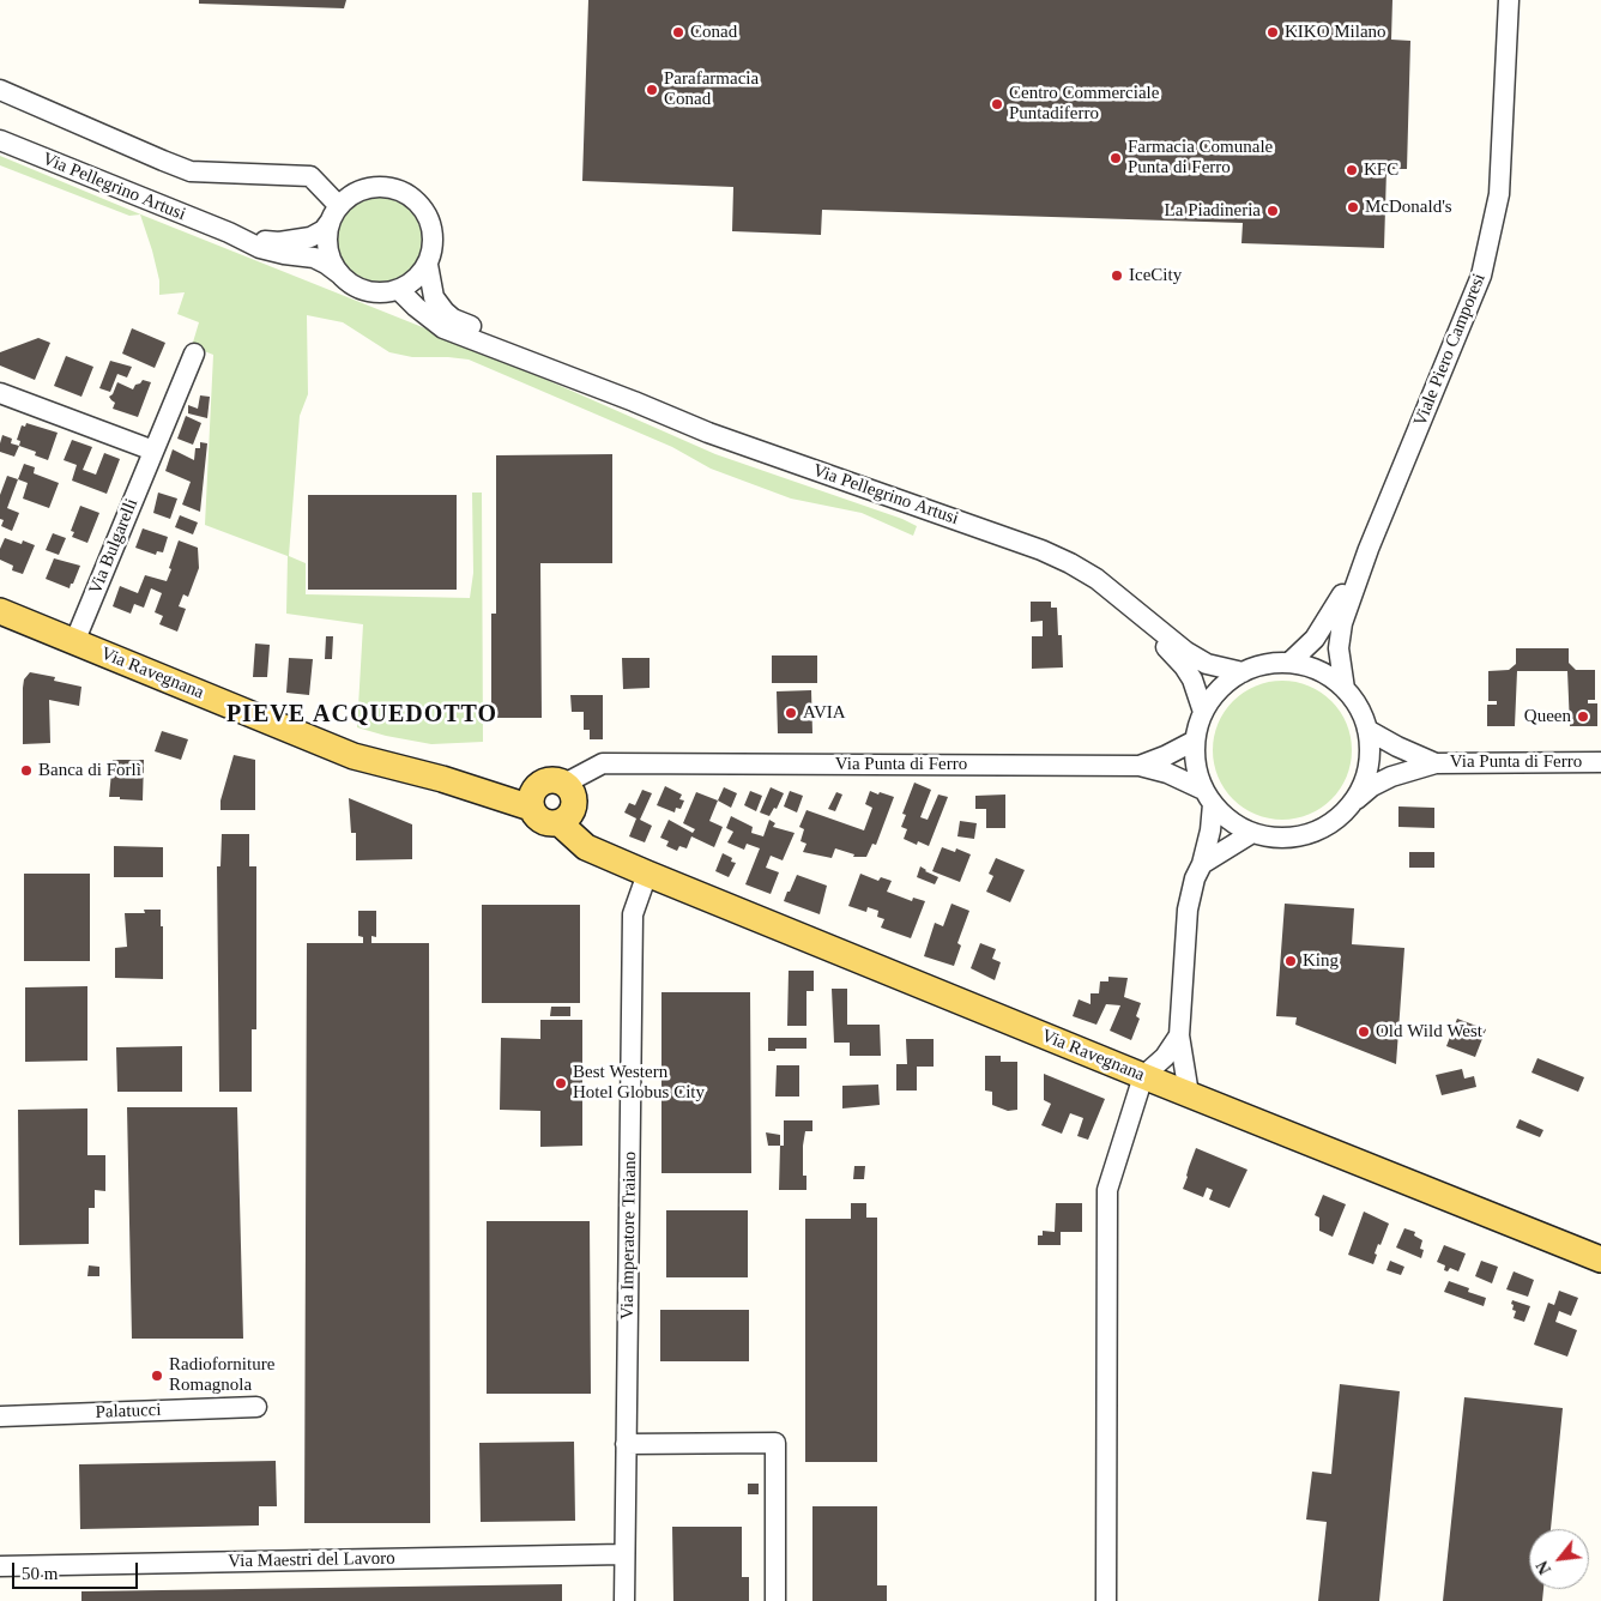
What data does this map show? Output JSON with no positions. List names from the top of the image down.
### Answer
{
  "streets": {
    "main road": ["Via Ravegnana"],
    "street": [
      "Via Pellegrino Artusi",
      "Viale Piero Camporesi",
      "Via Bulgarelli",
      "Via Punta di Ferro",
      "Via Imperatore Traiano",
      "Palatucci",
      "Via Maestri del Lavoro"
    ]
  },
  "crossings": [
    ["Viale Piero Camporesi", "Via Punta di Ferro"],
    ["Via Bulgarelli", "Via Ravegnana"],
    ["Via Ravegnana", "Via Punta di Ferro"],
    ["Via Ravegnana", "Via Imperatore Traiano"],
    ["Via Imperatore Traiano", "Via Maestri del Lavoro"]
  ],
  "districts": ["PIEVE ACQUEDOTTO"],
  "places": [
    "Conad",
    "KIKO Milano",
    "Parafarmacia Conad",
    "Centro Commerciale Puntadiferro",
    "Farmacia Comunale Punta di Ferro",
    "KFC",
    "McDonald's",
    "La Piadineria",
    "IceCity",
    "AVIA",
    "Queen",
    "Banca di Forlì",
    "King",
    "Old Wild West",
    "Best Western Hotel Globus City",
    "Radioforniture Romagnola"
  ],
  "scale_bar": "50 m",
  "north": "bottom left"
}
